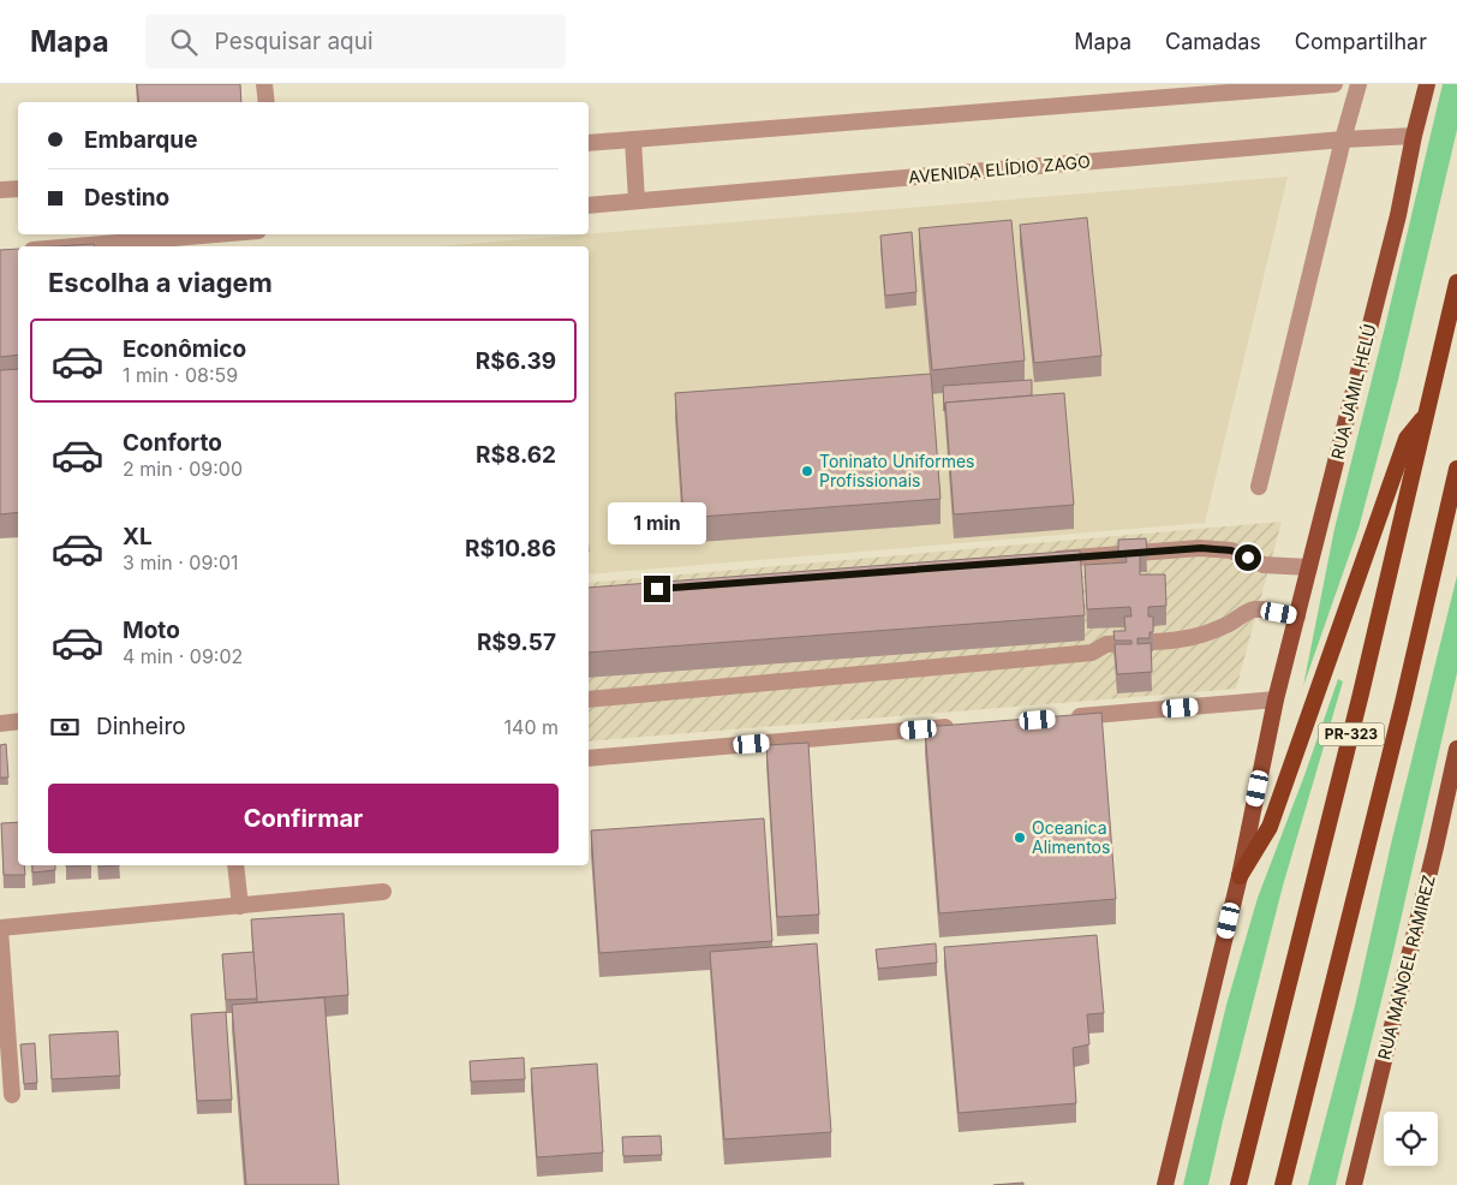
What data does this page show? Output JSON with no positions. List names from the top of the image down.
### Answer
{
  "streets": {
    "highway": ["PR-323"],
    "main road": ["RUA JAMIL HELÚ", "RUA MANOEL RAMIREZ"],
    "street": ["AVENIDA ELÍDIO ZAGO"]
  },
  "crossings": [
    ["AVENIDA ELÍDIO ZAGO", "RUA JAMIL HELÚ"]
  ],
  "places": ["Toninato Uniformes Profissionais", "Oceanica Alimentos"],
  "page": {
    "header": "Mapa",
    "search": "Pesquisar aqui",
    "nav": ["Mapa", "Camadas", "Compartilhar"],
    "banner": ["Embarque", "Destino"],
    "heading": "Escolha a viagem",
    "list": [
      {
        "name": "Econômico",
        "note": "1 min · 08:59",
        "value": "R$6.39"
      },
      {
        "name": "Conforto",
        "note": "2 min · 09:00",
        "value": "R$8.62"
      },
      {
        "name": "XL",
        "note": "3 min · 09:01",
        "value": "R$10.86"
      },
      {
        "name": "Moto",
        "note": "4 min · 09:02",
        "value": "R$9.57"
      }
    ],
    "bubble": "1 min",
    "pay": ["Dinheiro", "140 m"],
    "buttons": "Confirmar"
  }
}
